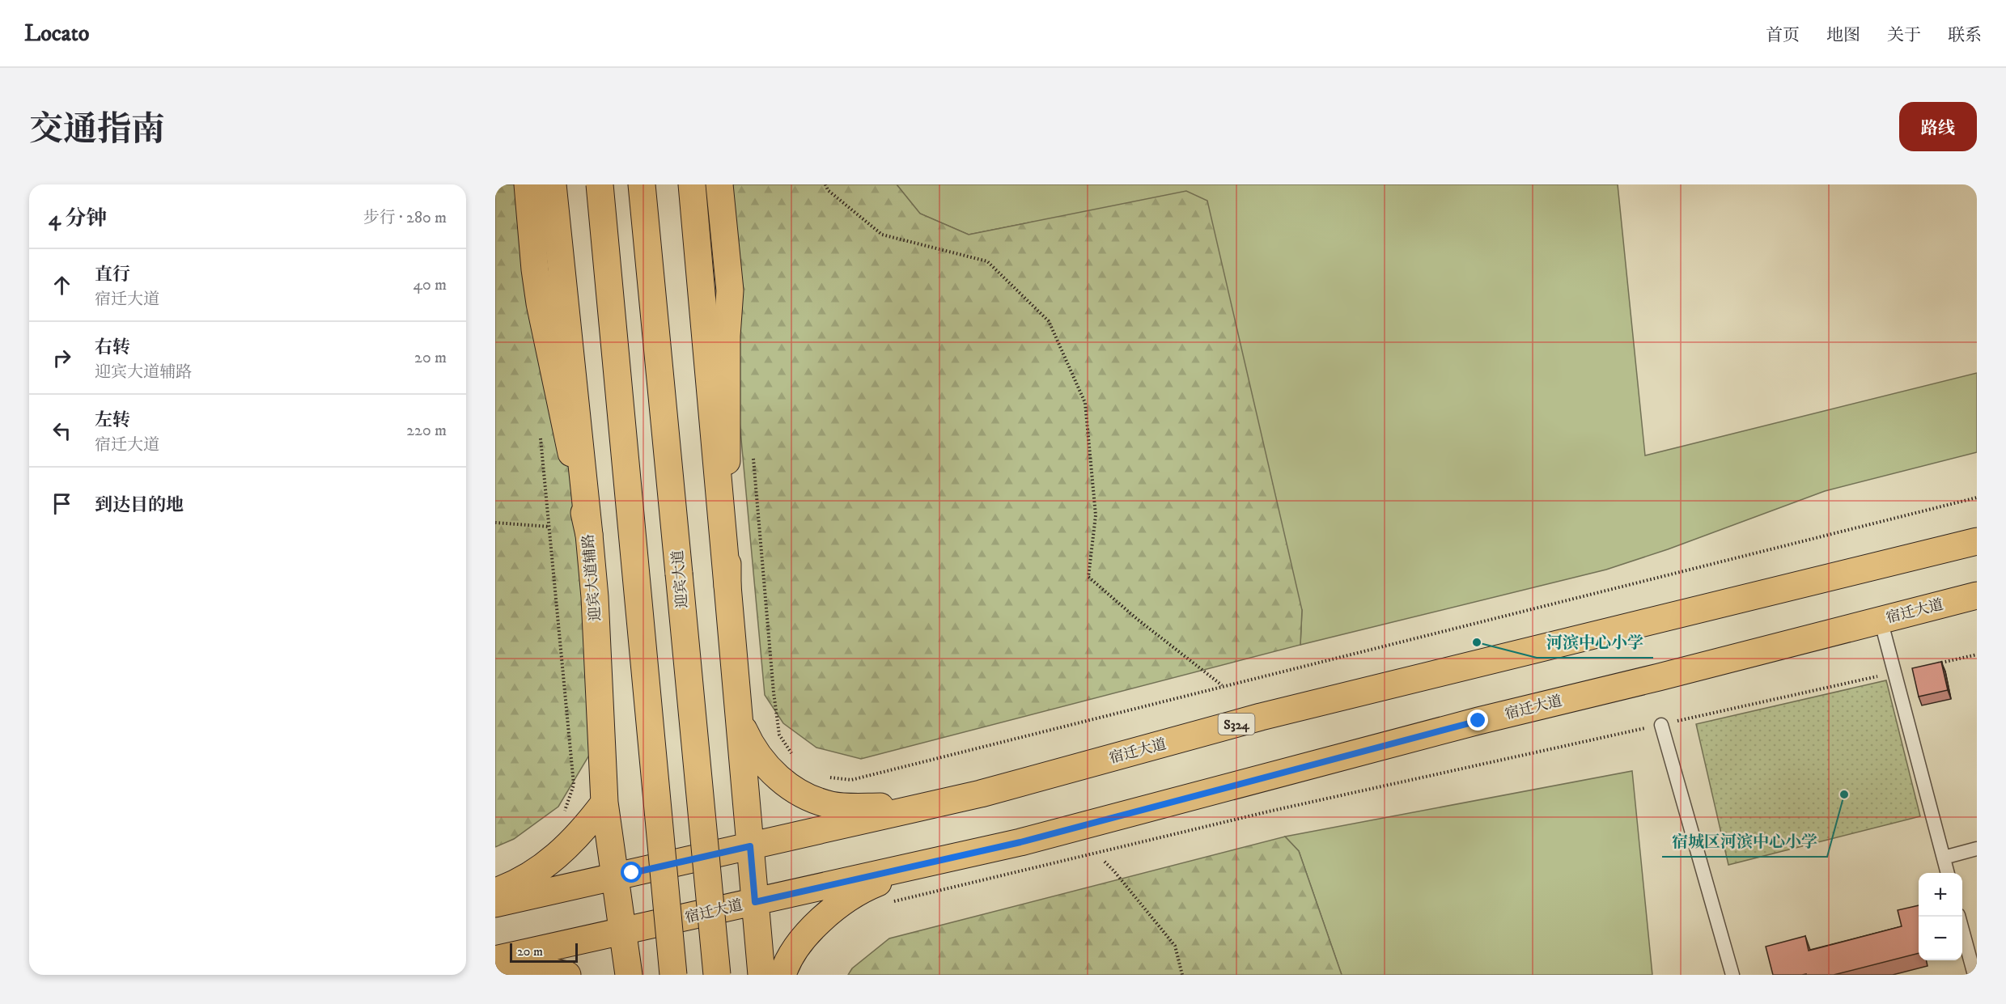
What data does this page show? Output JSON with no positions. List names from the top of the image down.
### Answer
{
  "streets": {
    "main road": [
      "迎宾大道辅路",
      "迎宾大道",
      "宿迁大道",
      "S324"
    ]
  },
  "crossings": [
    ["迎宾大道辅路", "宿迁大道"]
  ],
  "places": ["河滨中心小学", "宿城区河滨中心小学"],
  "scale_bar": "20 m",
  "page": {
    "header": "Locato",
    "nav": [
      "首页",
      "地图",
      "关于",
      "联系"
    ],
    "title": "交通指南",
    "buttons": "路线",
    "heading": ["4 分钟", "步行 · 280 m"],
    "list": [
      ["直行", "宿迁大道", "40 m"],
      ["右转", "迎宾大道辅路", "20 m"],
      ["左转", "宿迁大道", "220 m"],
      "到达目的地"
    ],
    "map_buttons": ["+", "−"],
    "scale": "20 m"
  }
}
